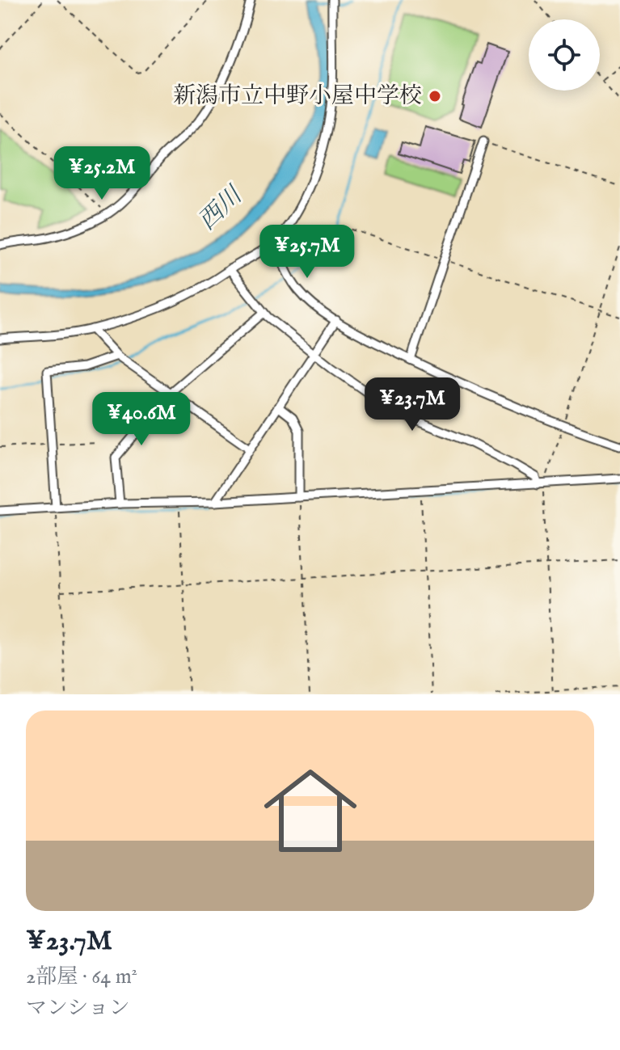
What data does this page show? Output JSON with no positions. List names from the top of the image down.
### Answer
{
  "water": ["西川"],
  "places": ["新潟市立中野小屋中学校"],
  "page": {
    "price": [
      "¥25.2M",
      "¥25.7M",
      "¥23.7M",
      "¥40.6M"
    ],
    "list": [
      {
        "name": "¥23.7M",
        "note": "2部屋 · 64 m² · マンション"
      }
    ]
  }
}
